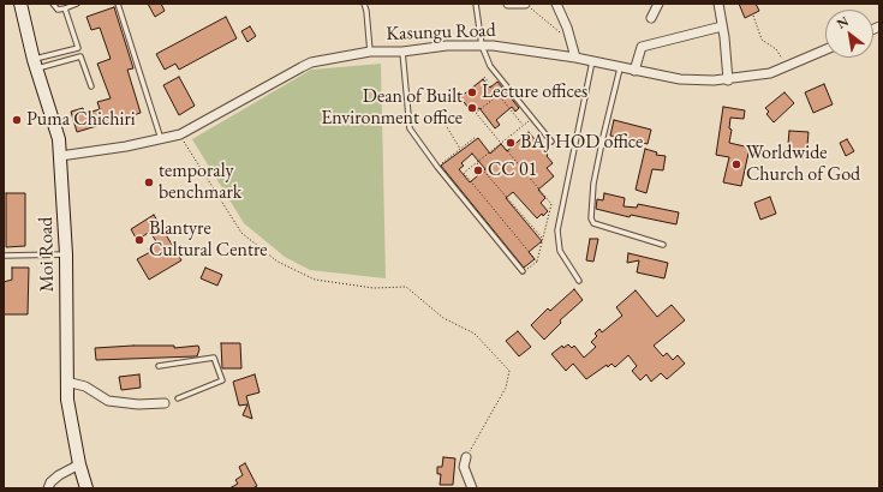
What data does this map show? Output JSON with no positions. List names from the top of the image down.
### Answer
{
  "streets": {
    "main road": ["Moi Road"],
    "street": ["Kasungu Road"]
  },
  "crossings": [
    ["Kasungu Road", "Moi Road"]
  ],
  "places": [
    "Lecture offices",
    "Dean of Built Environment office",
    "Puma Chichiri",
    "BAJ HOD office",
    "Worldwide Church of God",
    "CC 01",
    "temporaly benchmark",
    "Blantyre Cultural Centre"
  ],
  "north": "top left"
}
